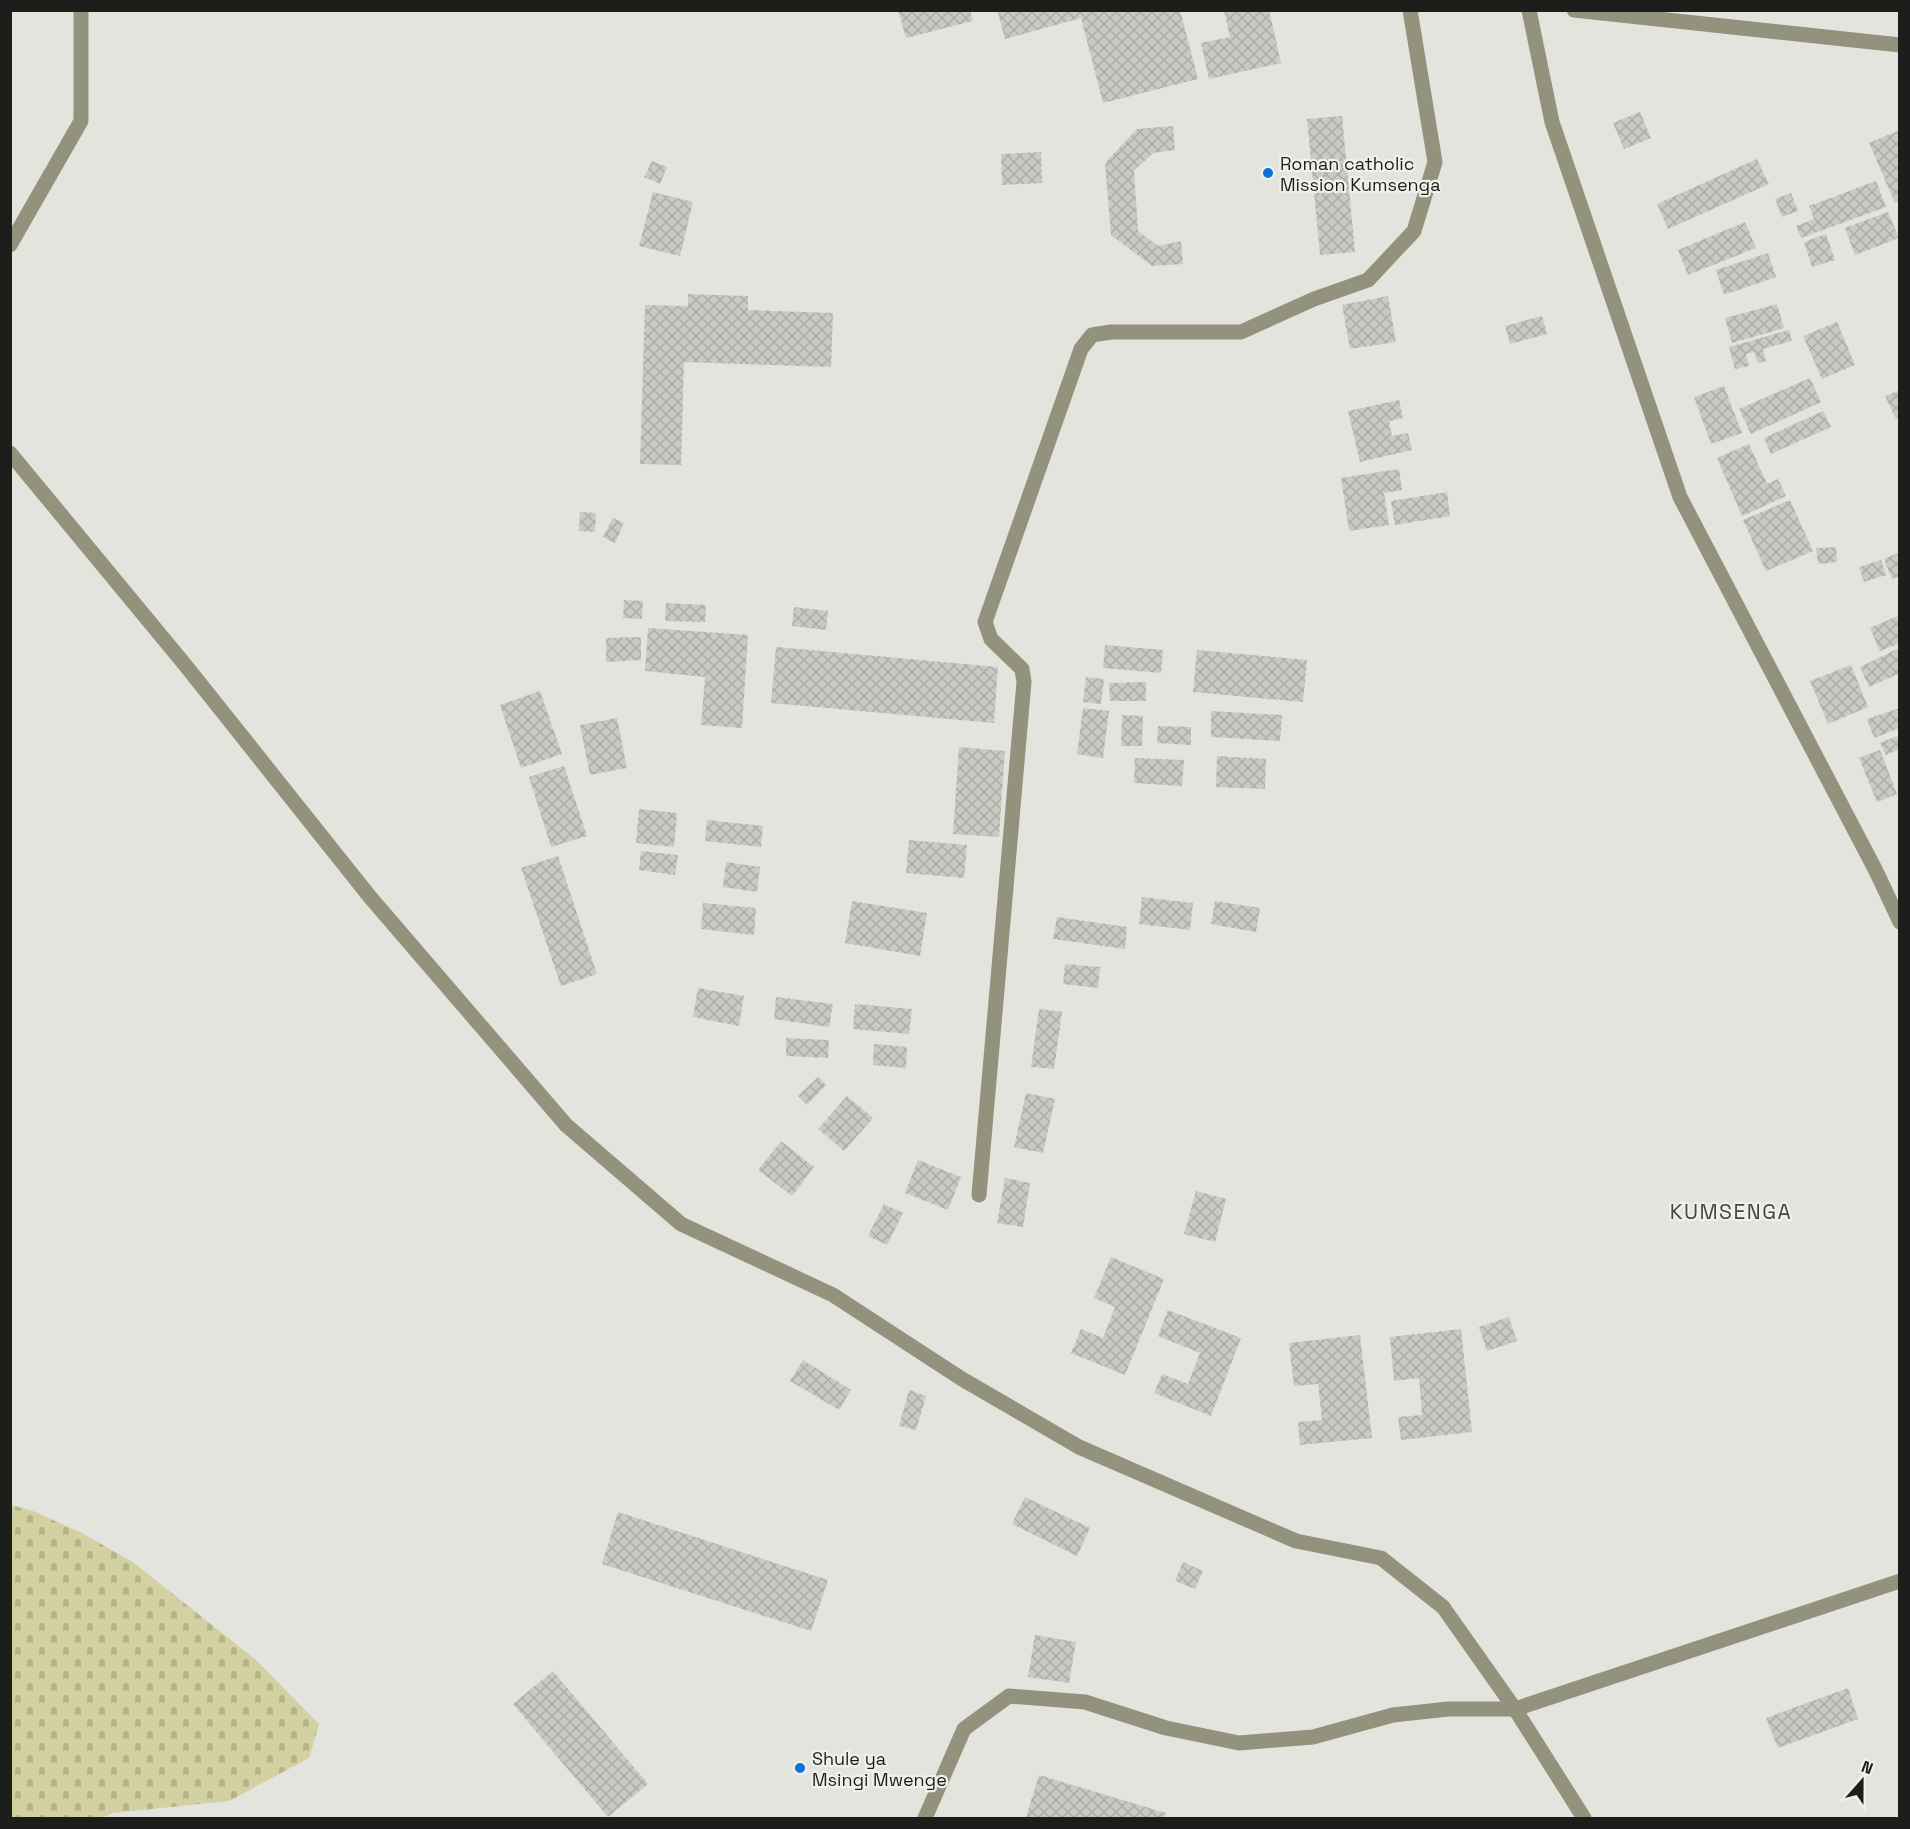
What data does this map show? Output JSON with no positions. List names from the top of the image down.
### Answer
{
  "districts": ["KUMSENGA"],
  "places": ["Roman catholic Mission Kumsenga", "Shule ya Msingi Mwenge"],
  "north": "top"
}
